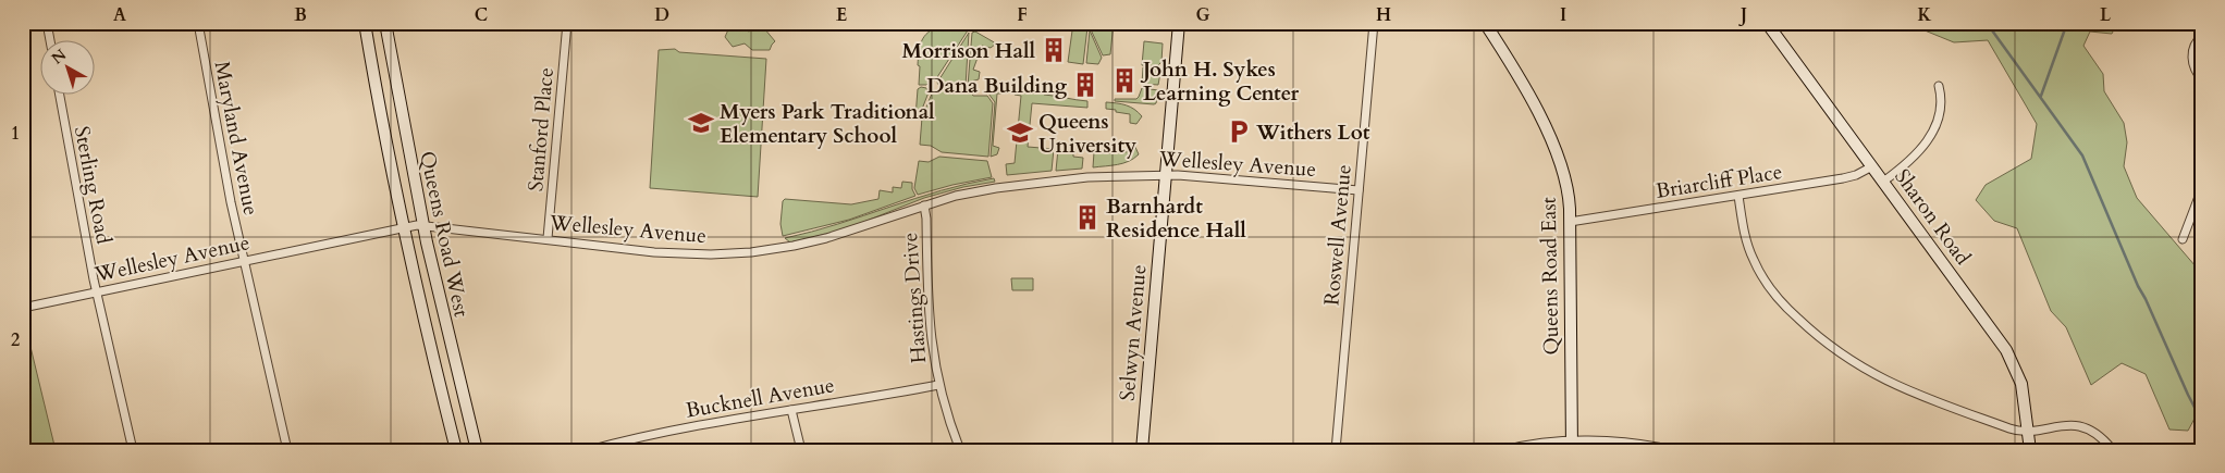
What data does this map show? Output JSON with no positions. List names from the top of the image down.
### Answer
{
  "streets": {
    "street": [
      "Stanford Place",
      "Maryland Avenue",
      "Wellesley Avenue",
      "Briarcliff Place",
      "Sterling Road",
      "Sharon Road",
      "Queens Road West",
      "Roswell Avenue",
      "Queens Road East",
      "Hastings Drive",
      "Selwyn Avenue",
      "Bucknell Avenue"
    ]
  },
  "crossings": [
    ["Stanford Place", "Wellesley Avenue"],
    ["Maryland Avenue", "Wellesley Avenue"],
    ["Wellesley Avenue", "Sterling Road"],
    ["Wellesley Avenue", "Queens Road West"],
    ["Wellesley Avenue", "Roswell Avenue"],
    ["Wellesley Avenue", "Hastings Drive"],
    ["Wellesley Avenue", "Selwyn Avenue"],
    ["Briarcliff Place", "Sharon Road"],
    ["Briarcliff Place", "Queens Road East"],
    ["Hastings Drive", "Bucknell Avenue"]
  ],
  "places": {
    "building": [
      "Morrison Hall",
      "John H. Sykes Learning Center",
      "Dana Building",
      "Barnhardt Residence Hall"
    ],
    "school or university": ["Myers Park Traditional Elementary School", "Queens University"],
    "parking": ["Withers Lot"]
  },
  "north": "top left",
  "grid": {
    "columns": [
      "A",
      "B",
      "C",
      "D",
      "E",
      "F",
      "G",
      "H",
      "I",
      "J",
      "K",
      "L"
    ],
    "rows": ["1", "2"]
  }
}
